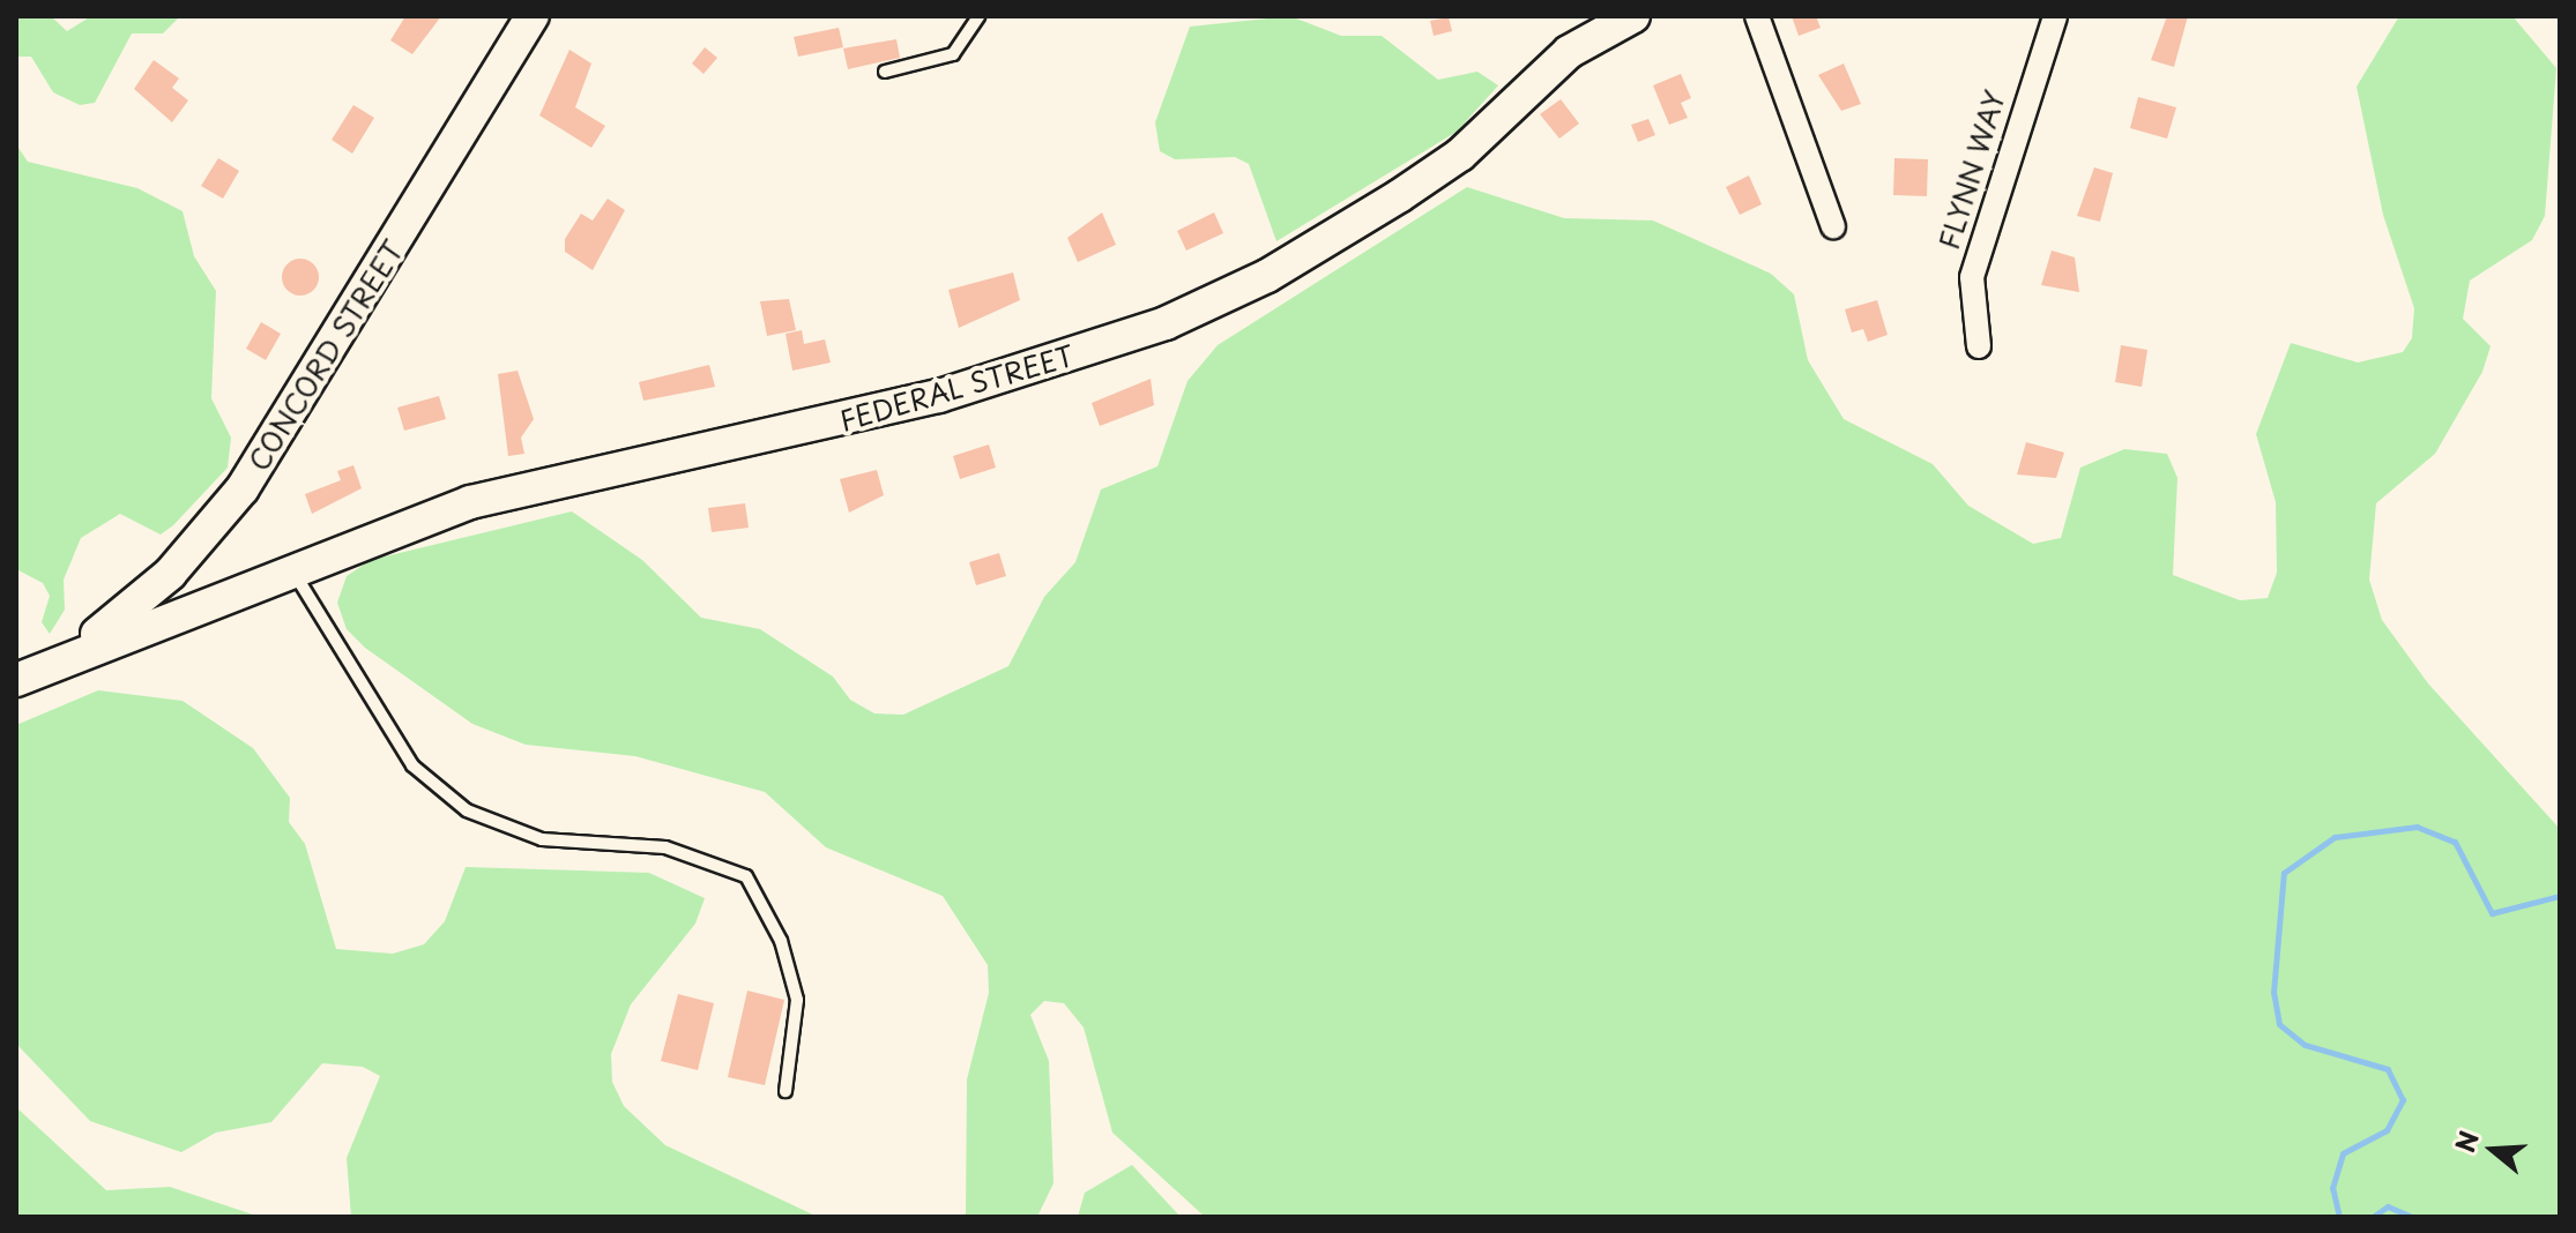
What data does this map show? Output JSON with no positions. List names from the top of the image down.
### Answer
{
  "streets": {
    "street": ["FLYNN WAY", "CONCORD STREET", "FEDERAL STREET"]
  },
  "crossings": [
    ["CONCORD STREET", "FEDERAL STREET"]
  ],
  "north": "left"
}
